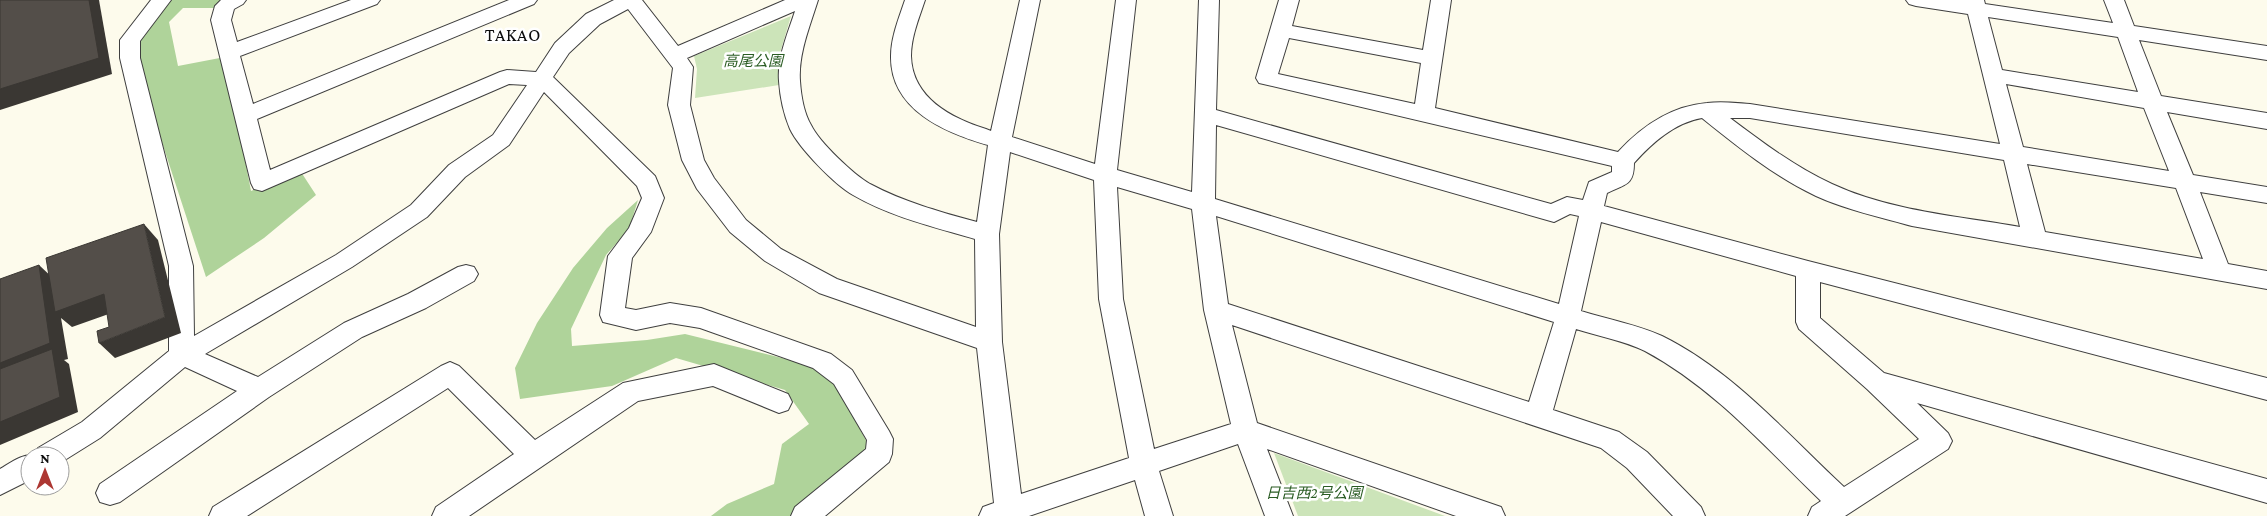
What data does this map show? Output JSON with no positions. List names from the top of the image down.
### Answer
{
  "districts": ["TAKAO"],
  "parks": ["高尾公園", "日吉西2号公園"],
  "north": "top"
}
